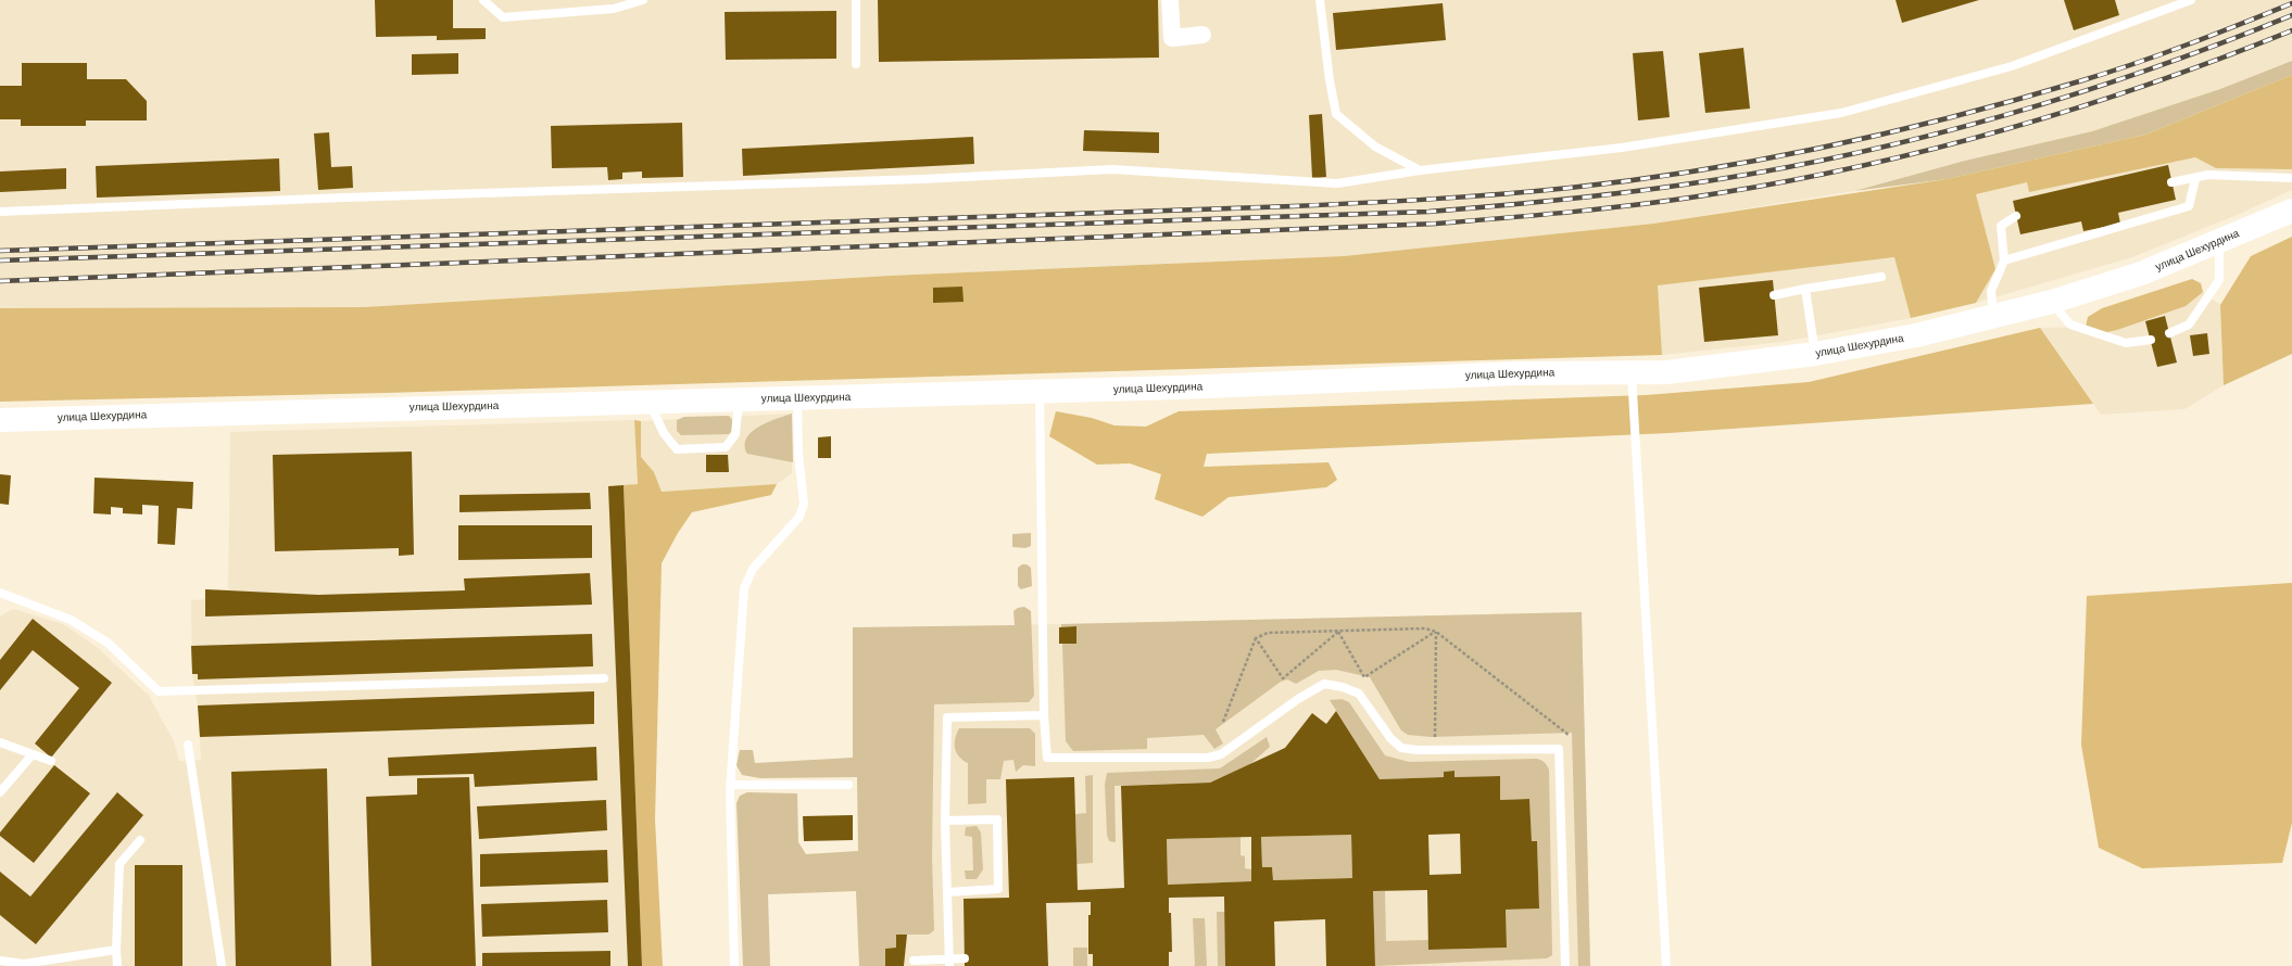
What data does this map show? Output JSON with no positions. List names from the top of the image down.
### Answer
{
  "streets": {
    "main road": ["улица Шехурдина"]
  }
}
